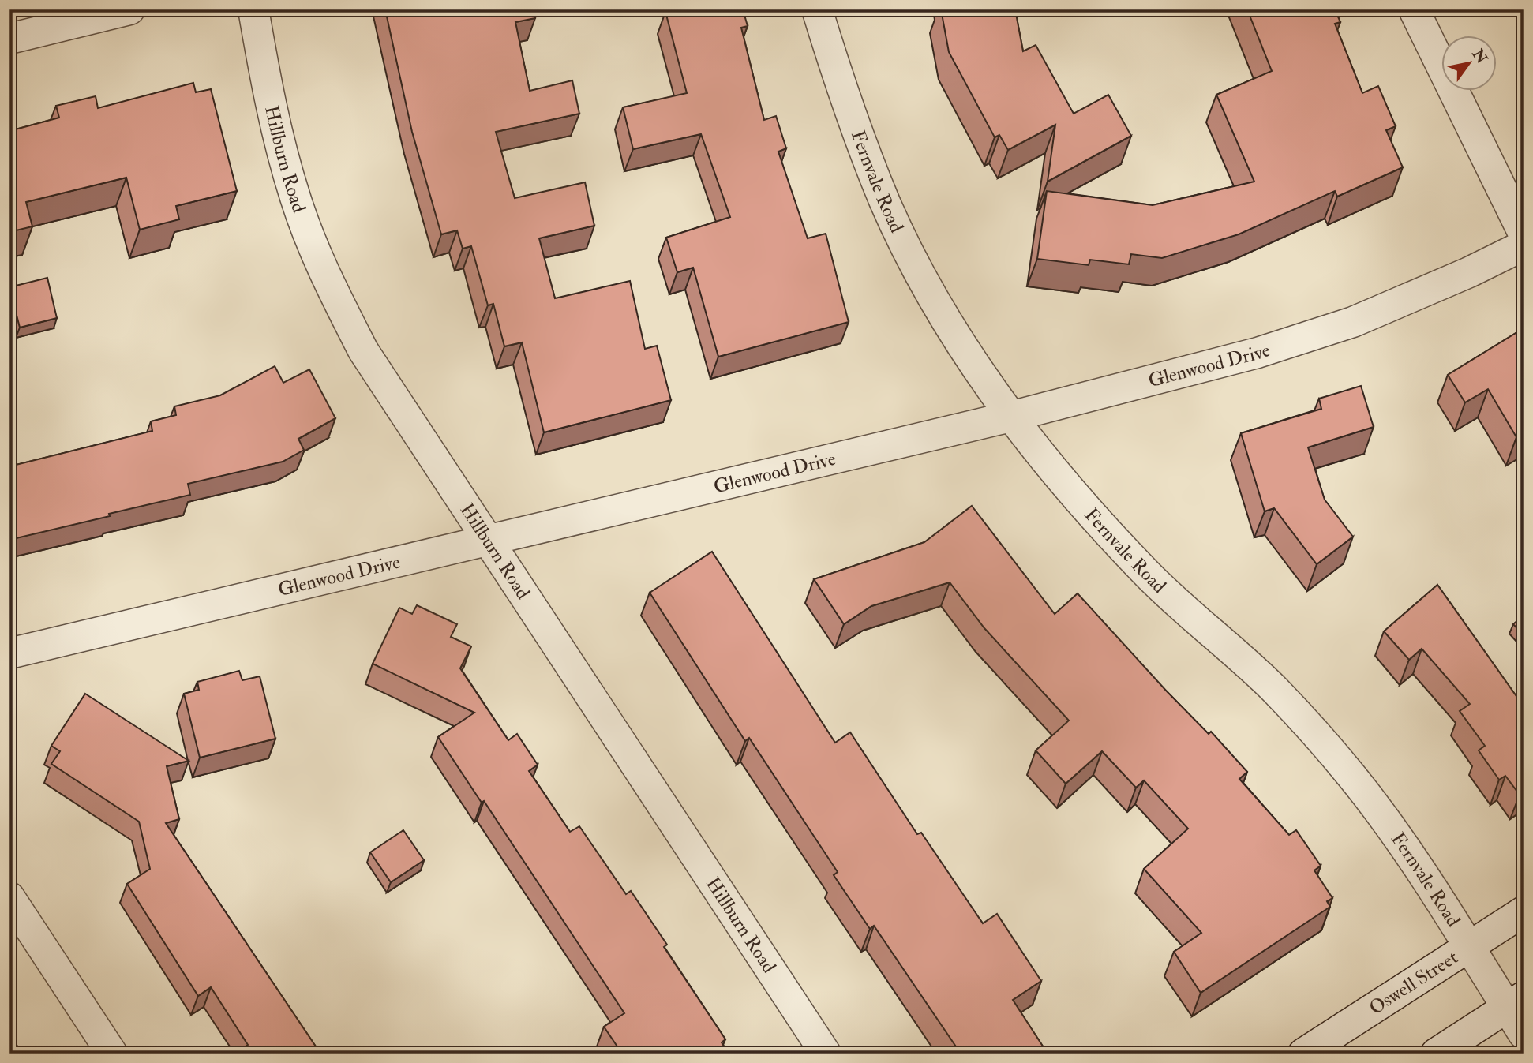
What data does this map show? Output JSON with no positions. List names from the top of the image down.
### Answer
{
  "streets": {
    "street": [
      "Hillburn Road",
      "Fernvale Road",
      "Glenwood Drive",
      "Oswell Street"
    ]
  },
  "crossings": [
    ["Hillburn Road", "Glenwood Drive"],
    ["Fernvale Road", "Glenwood Drive"],
    ["Fernvale Road", "Oswell Street"]
  ],
  "north": "top right"
}
